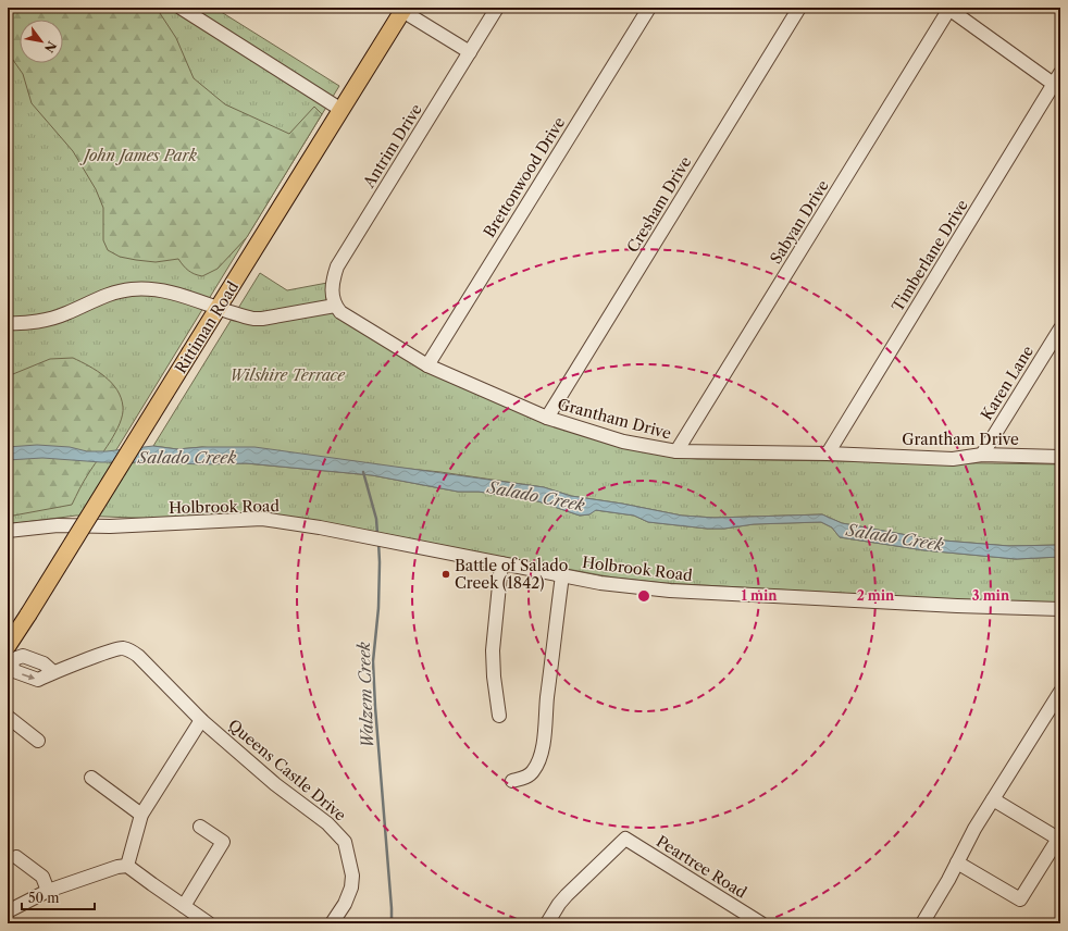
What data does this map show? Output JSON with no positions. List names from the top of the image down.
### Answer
{
  "streets": {
    "main road": ["Rittiman Road"],
    "street": [
      "Antrim Drive",
      "Brettonwood Drive",
      "Cresham Drive",
      "Sabyan Drive",
      "Timberlane Drive",
      "Karen Lane",
      "Grantham Drive",
      "Holbrook Road",
      "Queens Castle Drive",
      "Peartree Road"
    ]
  },
  "crossings": [
    ["Antrim Drive", "Grantham Drive"],
    ["Brettonwood Drive", "Grantham Drive"],
    ["Cresham Drive", "Grantham Drive"],
    ["Sabyan Drive", "Grantham Drive"],
    ["Timberlane Drive", "Grantham Drive"],
    ["Rittiman Road", "Queens Castle Drive"],
    ["Karen Lane", "Grantham Drive"]
  ],
  "water": ["Salado Creek", "Walzem Creek"],
  "parks": ["John James Park", "Wilshire Terrace"],
  "places": ["Battle of Salado Creek (1842)"],
  "scale_bar": "50 m",
  "north": "bottom right",
  "rings": ["1 min", "2 min", "3 min"]
}
